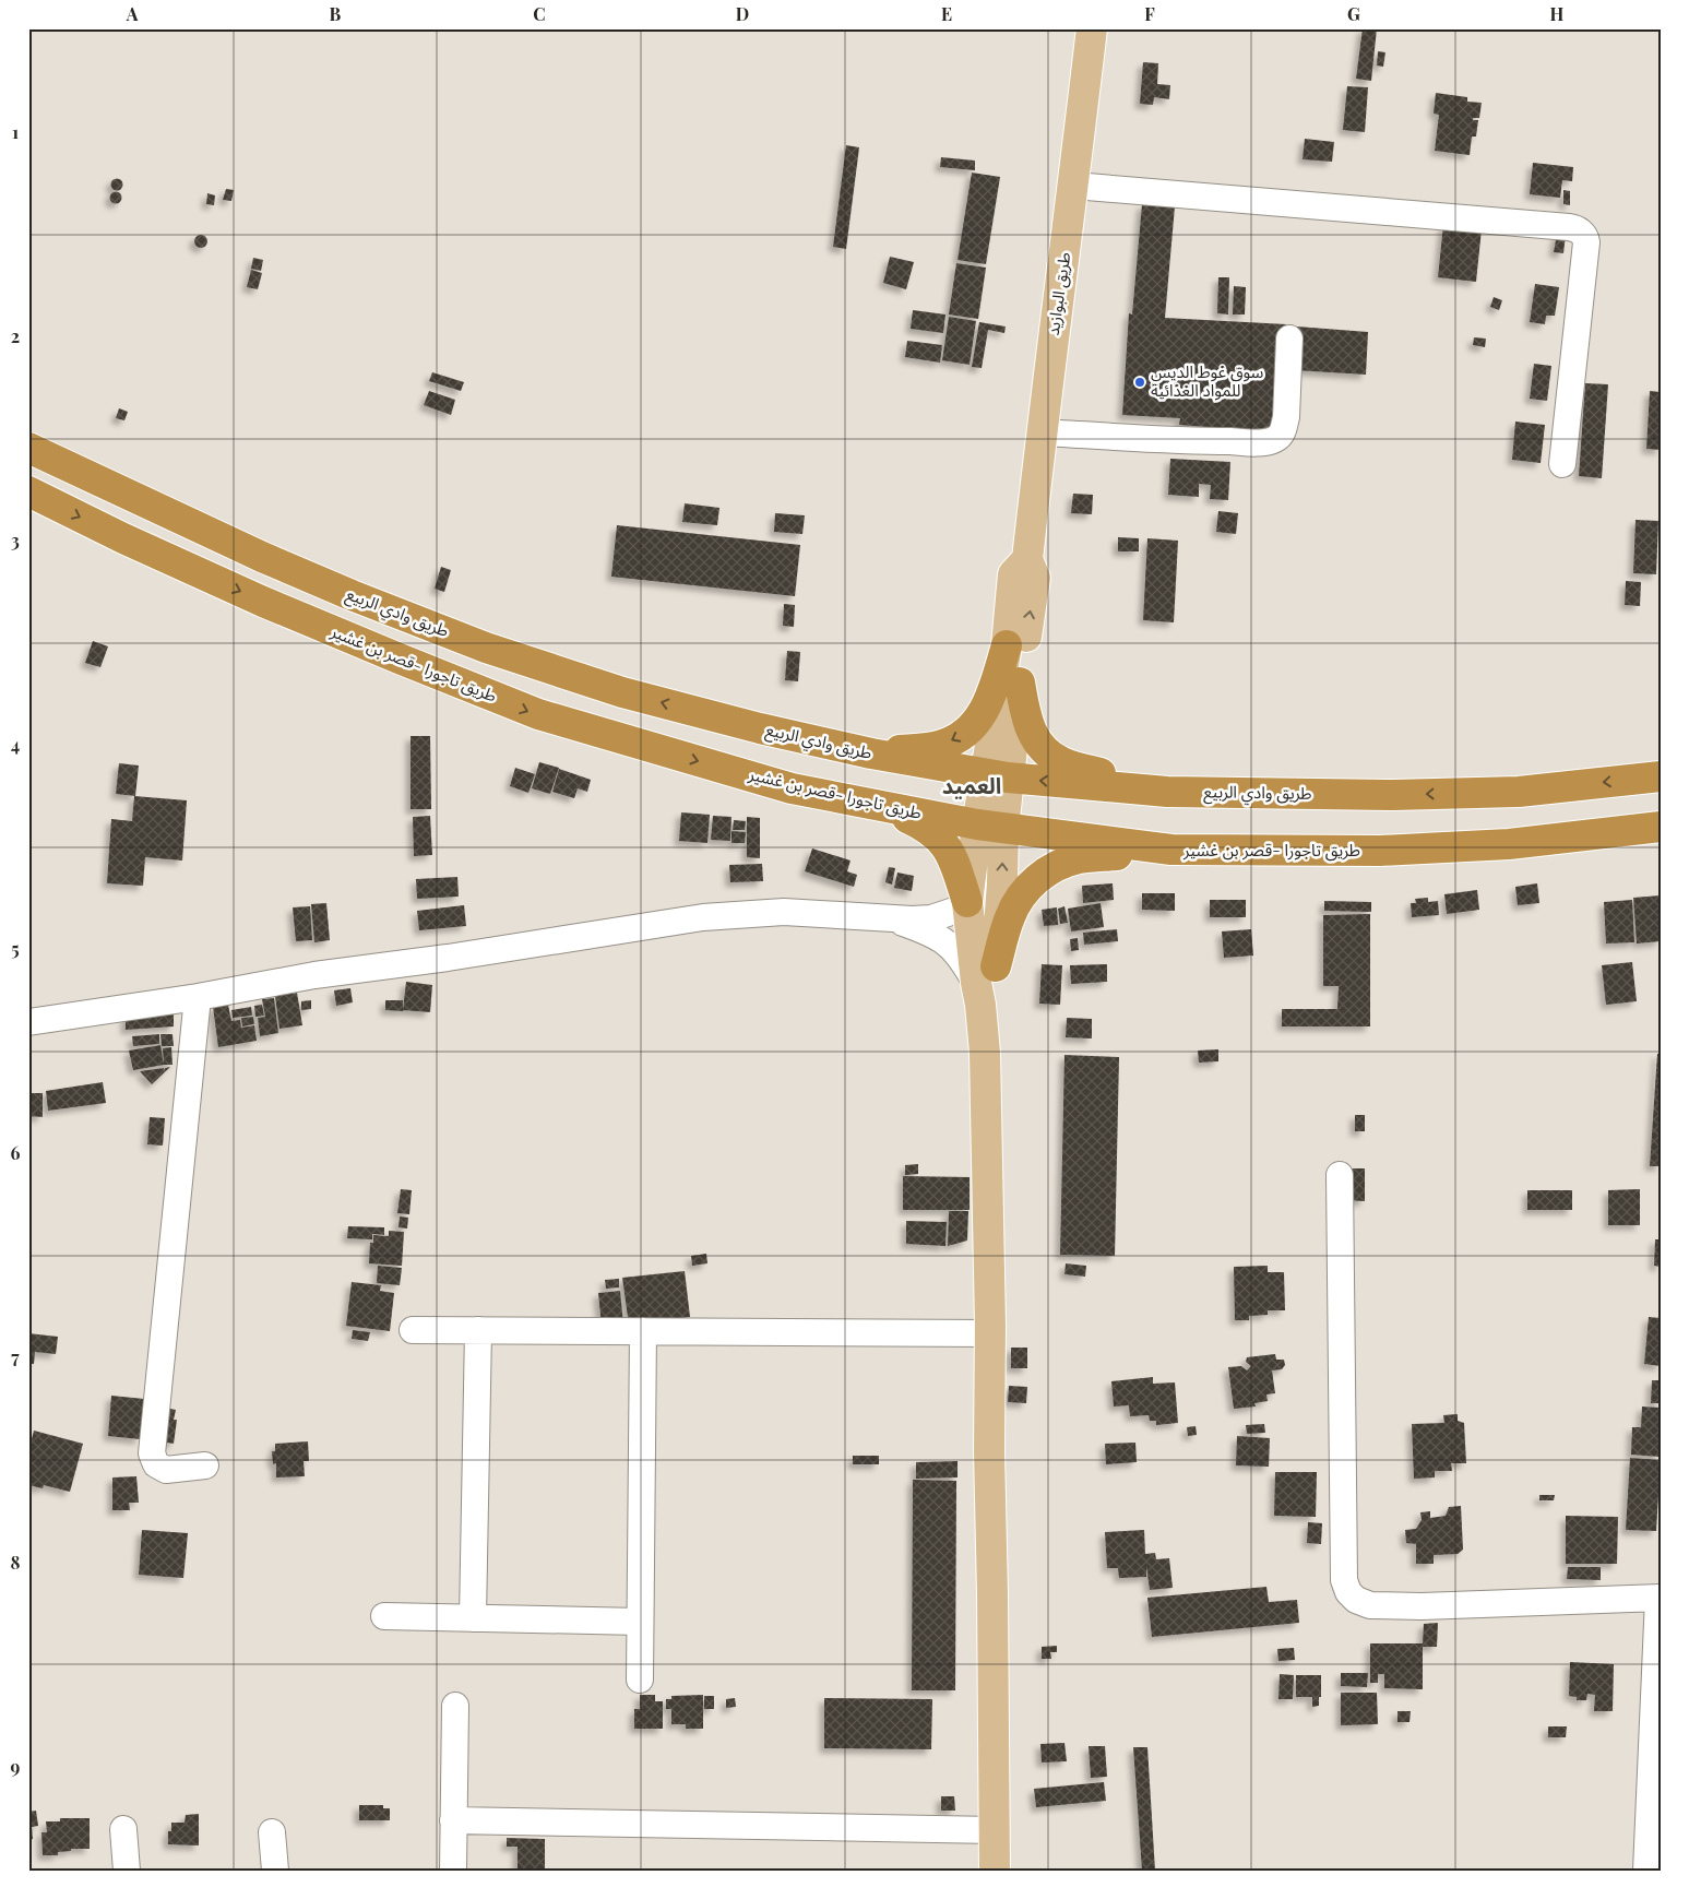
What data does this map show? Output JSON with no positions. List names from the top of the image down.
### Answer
{
  "streets": {
    "highway": ["طريق وادي الربيع", "طريق تاجورا -قصر بن غشير"],
    "main road": ["طريق البوازيد"]
  },
  "one_way": ["طريق وادي الربيع", "طريق تاجورا -قصر بن غشير"],
  "districts": ["العميد"],
  "places": ["سوق غوط الديس للمواد الغذائية"],
  "grid": {
    "columns": [
      "A",
      "B",
      "C",
      "D",
      "E",
      "F",
      "G",
      "H"
    ],
    "rows": [
      "1",
      "2",
      "3",
      "4",
      "5",
      "6",
      "7",
      "8",
      "9"
    ]
  }
}
